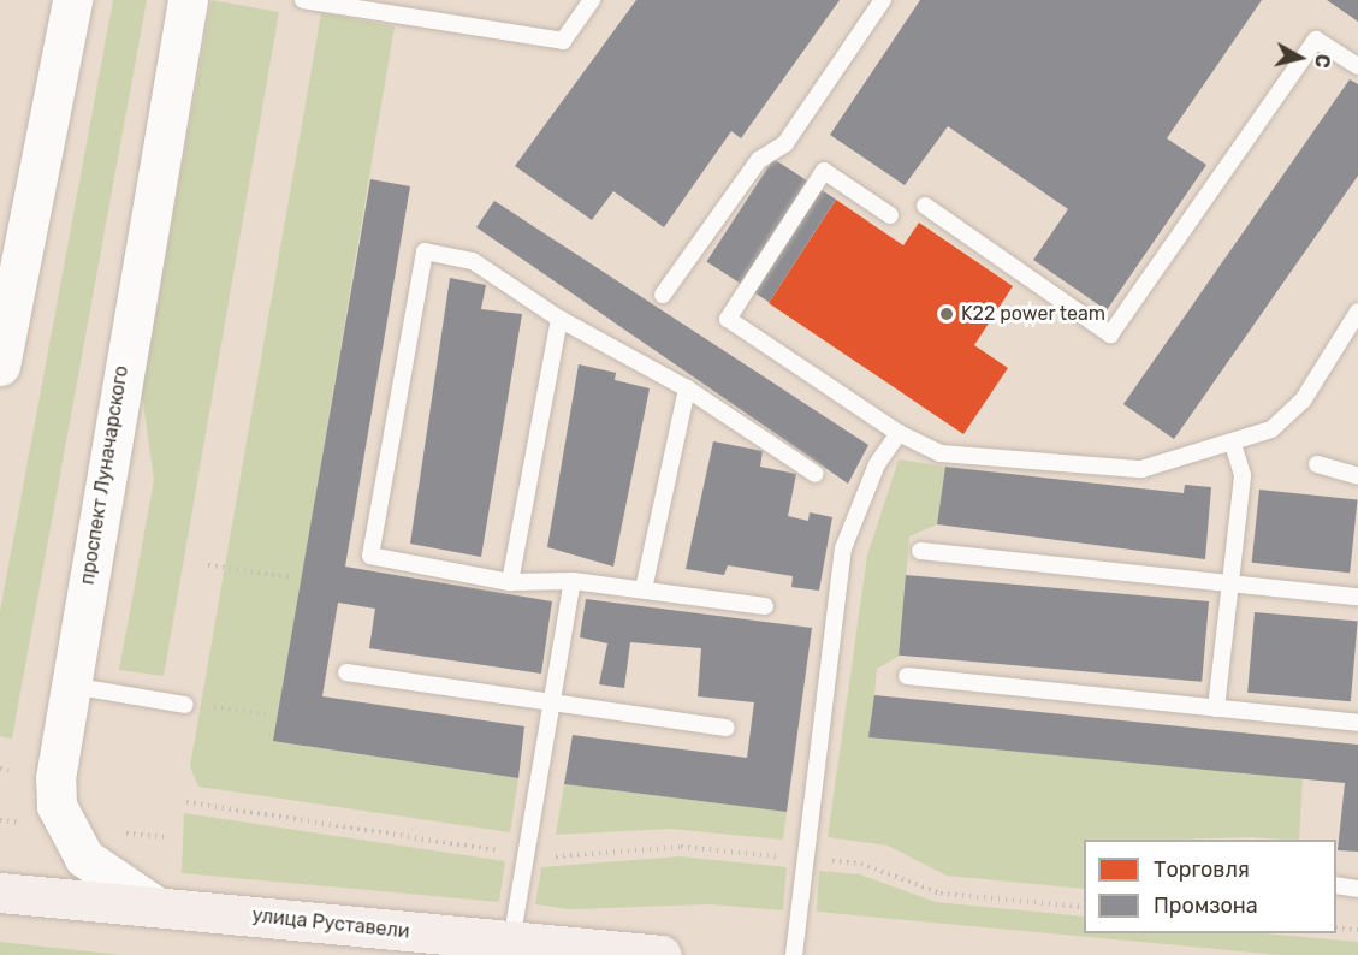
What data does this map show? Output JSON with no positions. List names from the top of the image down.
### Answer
{
  "streets": {
    "main road": ["проспект Луначарского", "улица Руставели"]
  },
  "crossings": [
    ["проспект Луначарского", "улица Руставели"]
  ],
  "places": ["K22 power team"],
  "legend": ["Торговля", "Промзона"],
  "north": "right"
}
